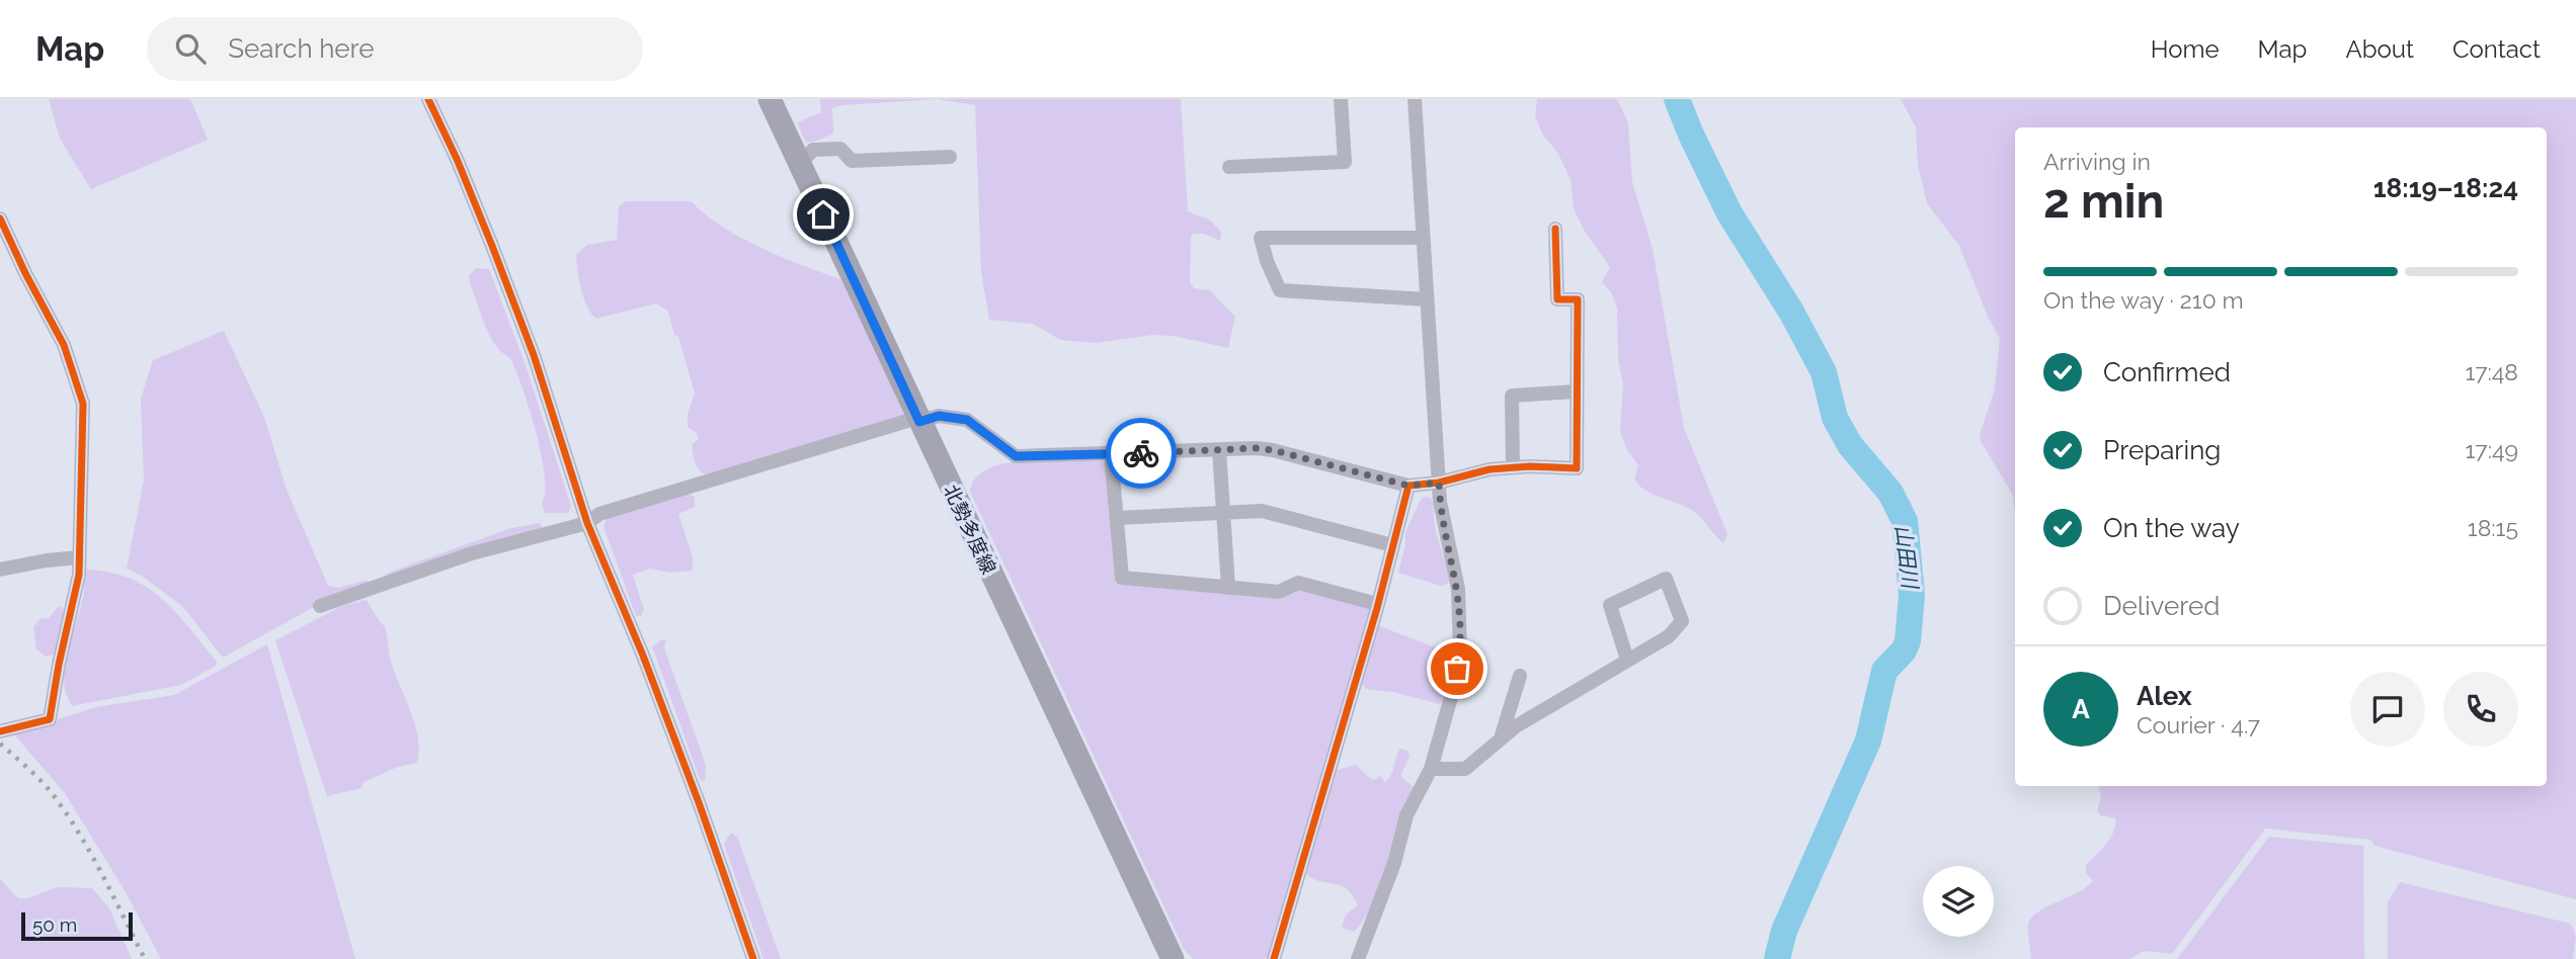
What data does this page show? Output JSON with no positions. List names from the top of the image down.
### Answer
{
  "streets": {
    "main road": ["北勢多度線"]
  },
  "water": ["山田川"],
  "scale_bar": "50 m",
  "page": {
    "header": "Map",
    "search": "Search here",
    "nav": [
      "Home",
      "Map",
      "About",
      "Contact"
    ],
    "heading": ["2 min", "Arriving in", "18:19–18:24"],
    "panel": ["Alex", "Courier · 4.7"],
    "bar": "On the way · 210 m",
    "list": [
      ["Confirmed", "17:48"],
      ["Preparing", "17:49"],
      ["On the way", "18:15"],
      "Delivered"
    ],
    "round": "A",
    "scale": "50 m"
  }
}
